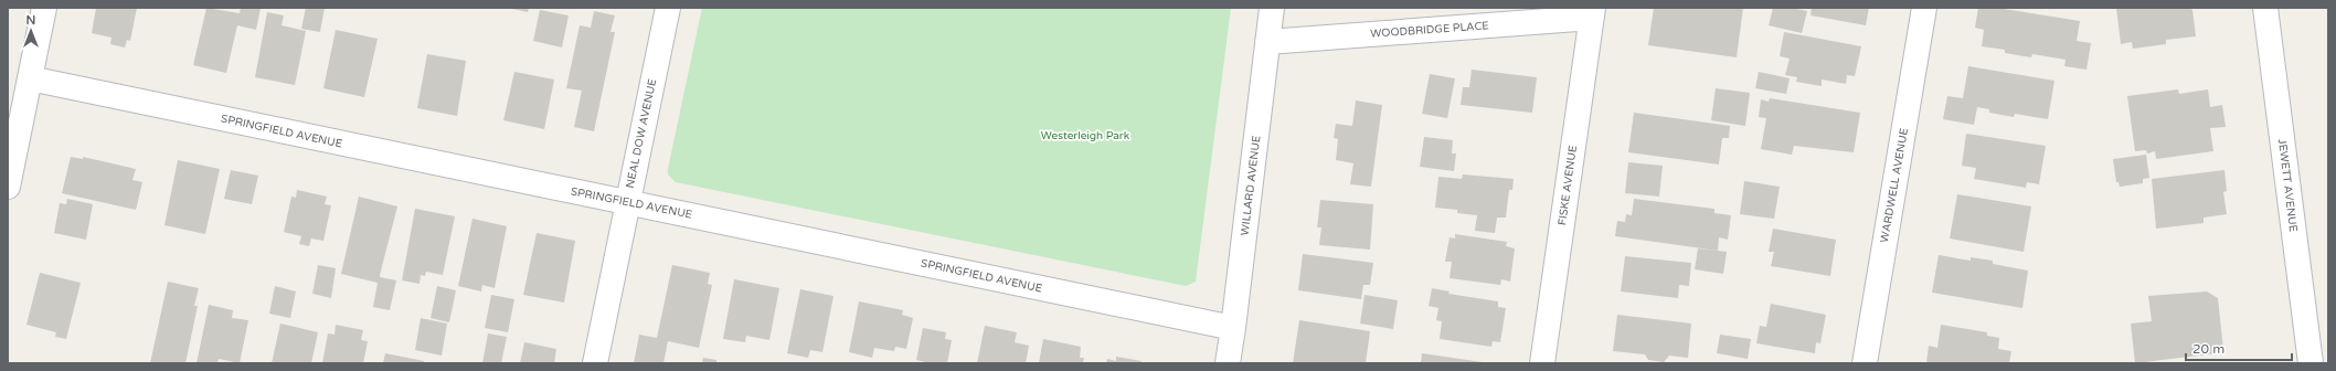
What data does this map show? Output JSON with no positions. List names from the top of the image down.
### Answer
{
  "streets": {
    "street": [
      "WOODBRIDGE PLACE",
      "SPRINGFIELD AVENUE",
      "NEAL DOW AVENUE",
      "WILLARD AVENUE",
      "FISKE AVENUE",
      "WARDWELL AVENUE",
      "JEWETT AVENUE"
    ]
  },
  "crossings": [
    ["WOODBRIDGE PLACE", "WILLARD AVENUE"],
    ["WOODBRIDGE PLACE", "FISKE AVENUE"],
    ["SPRINGFIELD AVENUE", "NEAL DOW AVENUE"],
    ["SPRINGFIELD AVENUE", "WILLARD AVENUE"]
  ],
  "parks": ["Westerleigh Park"],
  "scale_bar": "20 m",
  "north": "top"
}
